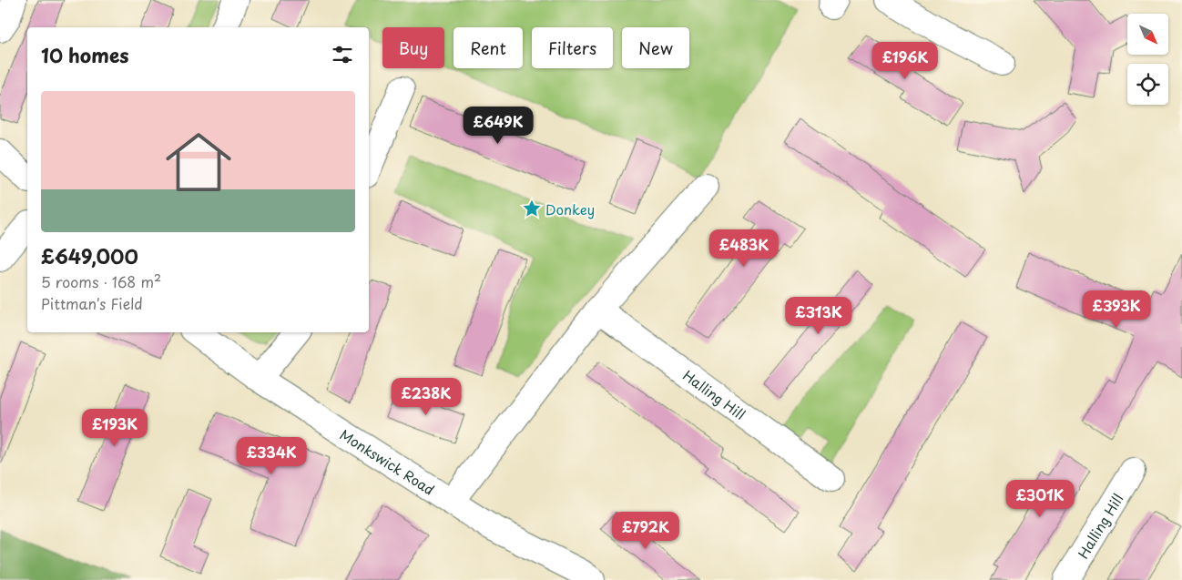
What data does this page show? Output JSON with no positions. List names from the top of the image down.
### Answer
{
  "streets": {
    "street": ["Halling Hill", "Monkswick Road"]
  },
  "places": {
    "place": ["Donkey"]
  },
  "north": "bottom right",
  "page": {
    "chip": [
      "Buy",
      "Rent",
      "Filters",
      "New"
    ],
    "heading": "10 homes",
    "price": [
      "£196K",
      "£649K",
      "£483K",
      "£393K",
      "£313K",
      "£238K",
      "£193K",
      "£334K",
      "£301K",
      "£792K"
    ],
    "list": [
      {
        "name": "£649,000",
        "note": "5 rooms · 168 m² · Pittman's Field"
      }
    ]
  }
}
